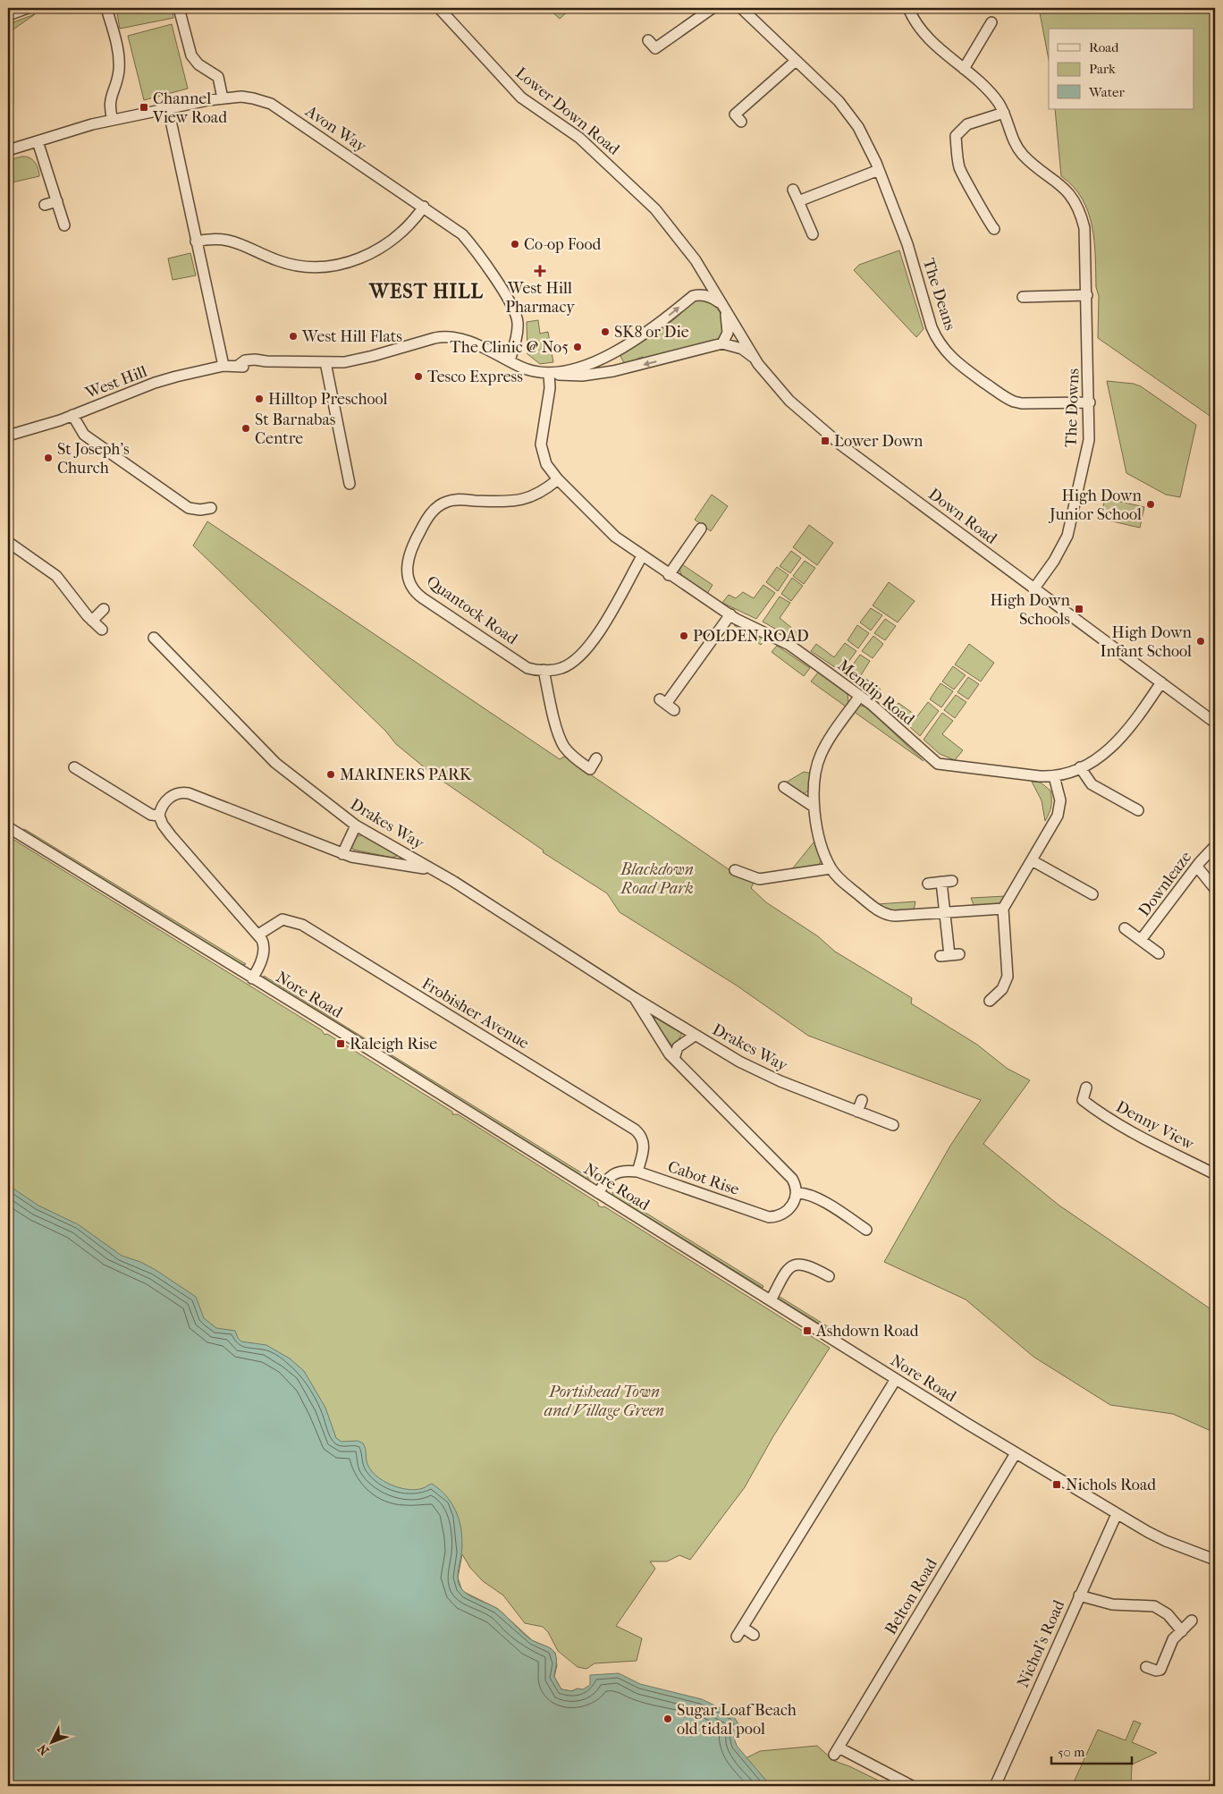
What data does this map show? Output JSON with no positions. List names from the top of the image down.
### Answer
{
  "streets": {
    "street": [
      "Lower Down Road",
      "Avon Way",
      "The Deans",
      "West Hill",
      "The Downs",
      "Down Road",
      "Quantock Road",
      "Mendip Road",
      "Drakes Way",
      "Downleaze",
      "Nore Road",
      "Frobisher Avenue",
      "Denny View",
      "Cabot Rise",
      "Belton Road",
      "Nichol's Road"
    ]
  },
  "crossings": [
    ["Lower Down Road", "Down Road"],
    ["Avon Way", "West Hill"],
    ["The Deans", "The Downs"],
    ["West Hill", "Mendip Road"],
    ["The Downs", "Down Road"],
    ["Down Road", "Mendip Road"],
    ["Quantock Road", "Mendip Road"],
    ["Nore Road", "Cabot Rise"],
    ["Nore Road", "Belton Road"],
    ["Nore Road", "Nichol's Road"],
    ["Frobisher Avenue", "Cabot Rise"]
  ],
  "districts": ["WEST HILL"],
  "parks": ["Blackdown Road Park", "Portishead Town and Village Green"],
  "places": {
    "transit": [
      "Channel View Road",
      "Lower Down",
      "High Down Schools",
      "Raleigh Rise",
      "Ashdown Road",
      "Nichols Road"
    ],
    "other": [
      "Co-op Food",
      "SK8 or Die",
      "West Hill Flats",
      "The Clinic @ No5",
      "Tesco Express",
      "Hilltop Preschool",
      "St Barnabas Centre",
      "St Joseph's Church",
      "High Down Junior School",
      "POLDEN ROAD",
      "High Down Infant School",
      "MARINERS PARK",
      "Sugar Loaf Beach old tidal pool"
    ],
    "health": ["West Hill Pharmacy"]
  },
  "legend": ["Road", "Park", "Water"],
  "scale_bar": "50 m",
  "north": "bottom left"
}
